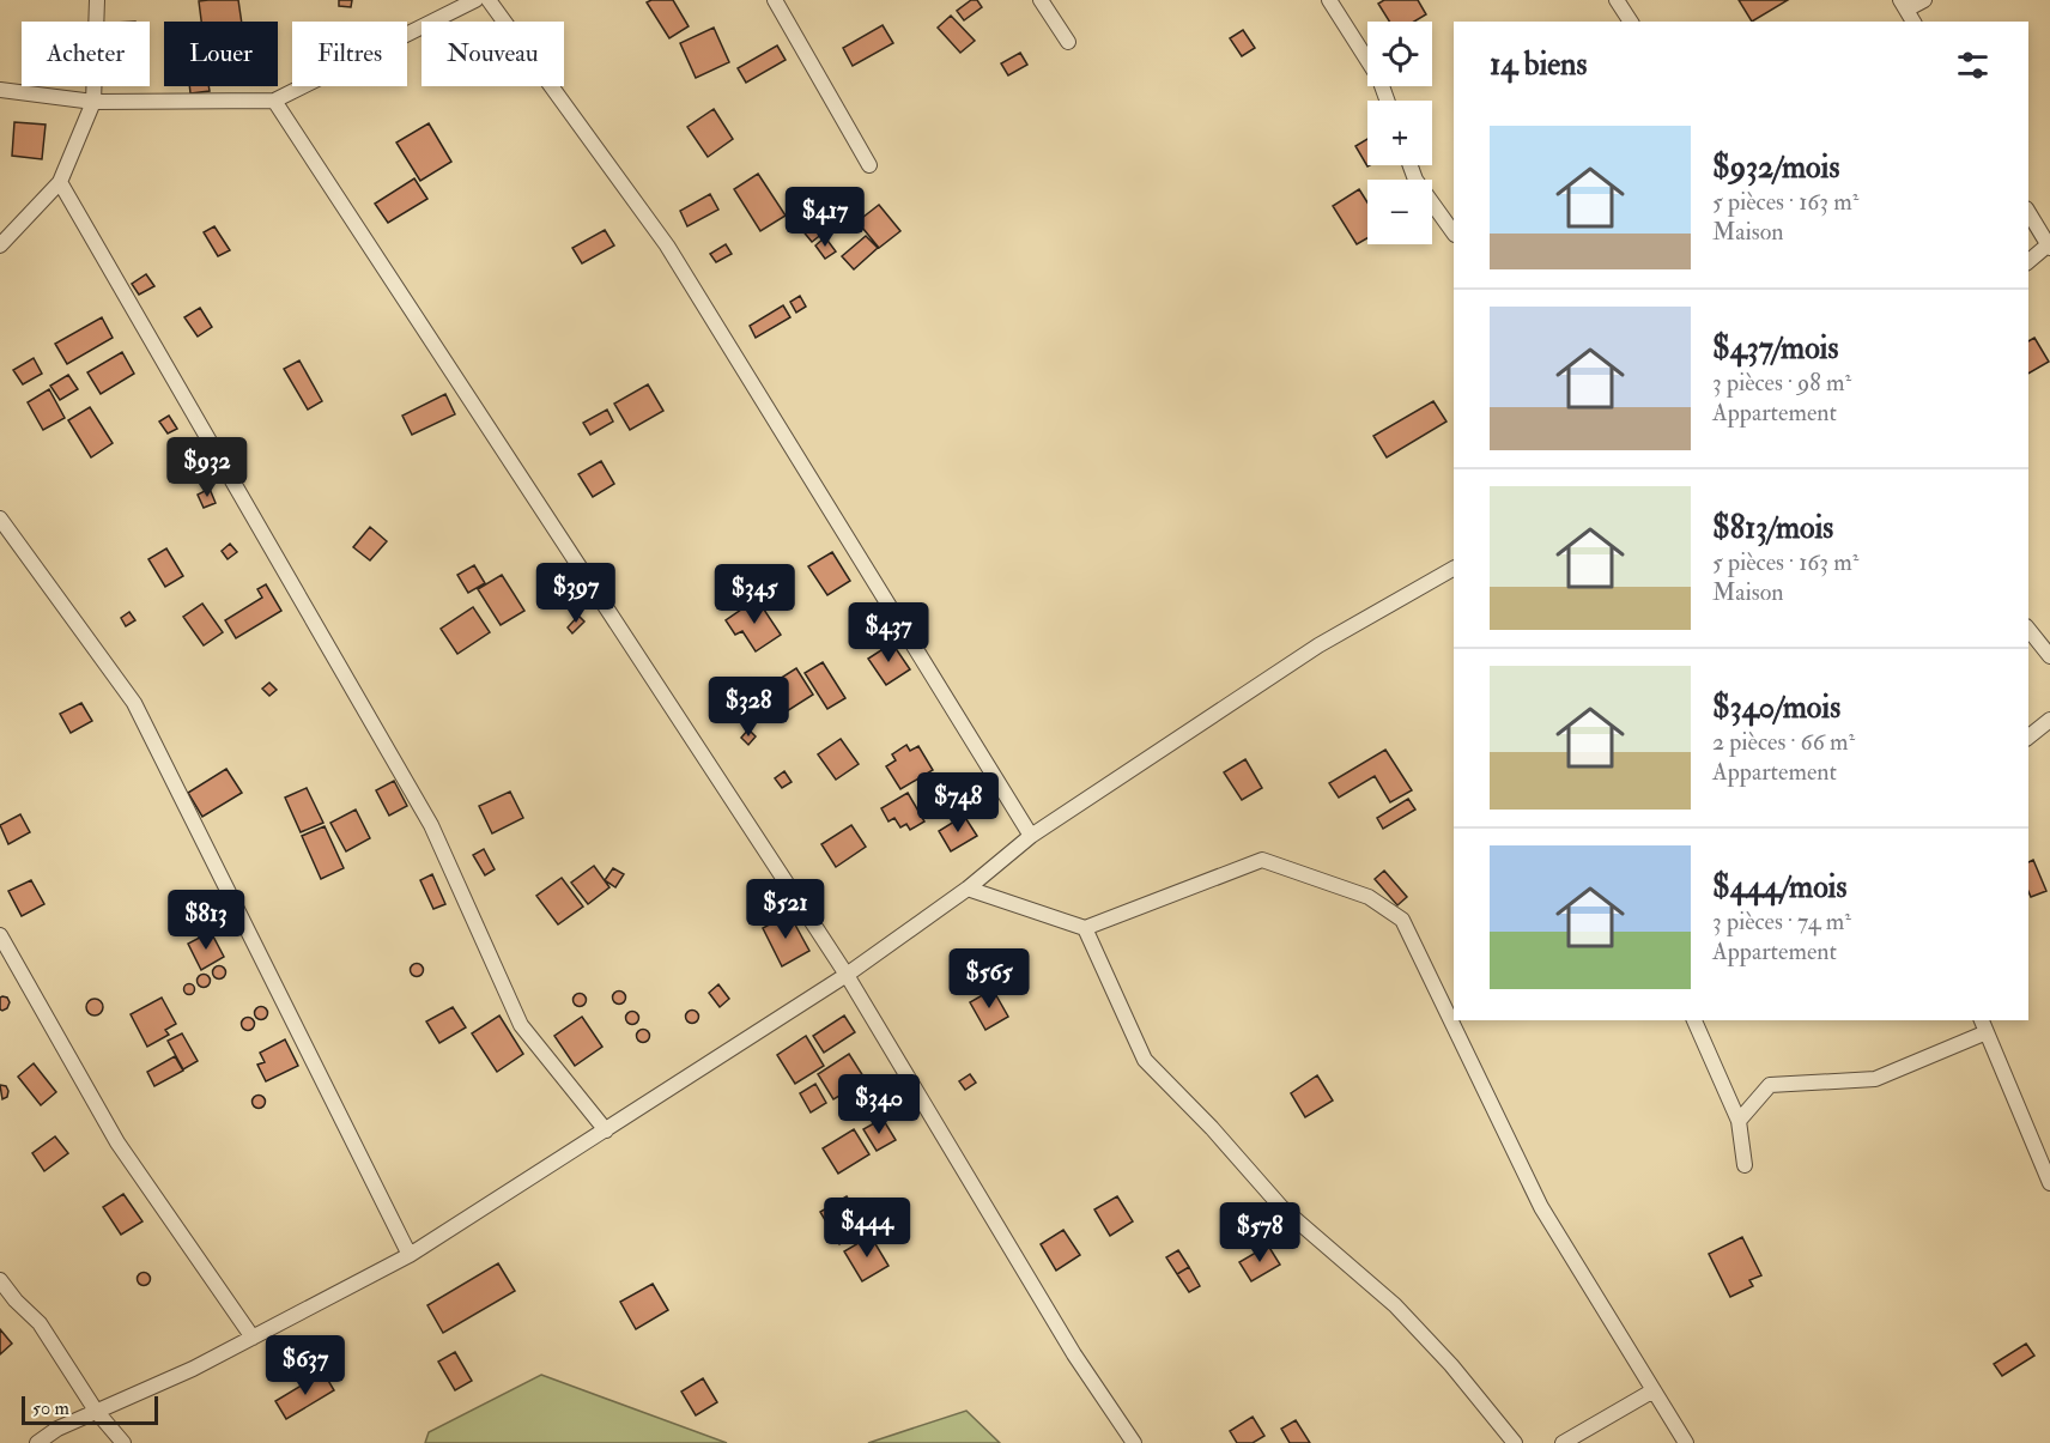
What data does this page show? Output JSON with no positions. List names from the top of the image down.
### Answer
{
  "scale_bar": "50 m",
  "page": {
    "map_buttons": ["+", "−"],
    "chip": [
      "Acheter",
      "Louer",
      "Filtres",
      "Nouveau"
    ],
    "heading": "14 biens",
    "list": [
      {
        "name": "$932/mois",
        "note": "5 pièces · 163 m² · Maison"
      },
      {
        "name": "$437/mois",
        "note": "3 pièces · 98 m² · Appartement"
      },
      {
        "name": "$813/mois",
        "note": "5 pièces · 163 m² · Maison"
      },
      {
        "name": "$340/mois",
        "note": "2 pièces · 66 m² · Appartement"
      },
      {
        "name": "$444/mois",
        "note": "3 pièces · 74 m² · Appartement"
      }
    ],
    "price": [
      "$417",
      "$932",
      "$397",
      "$345",
      "$437",
      "$328",
      "$748",
      "$521",
      "$813",
      "$565",
      "$340",
      "$444",
      "$578",
      "$637"
    ],
    "scale": "50 m"
  }
}
